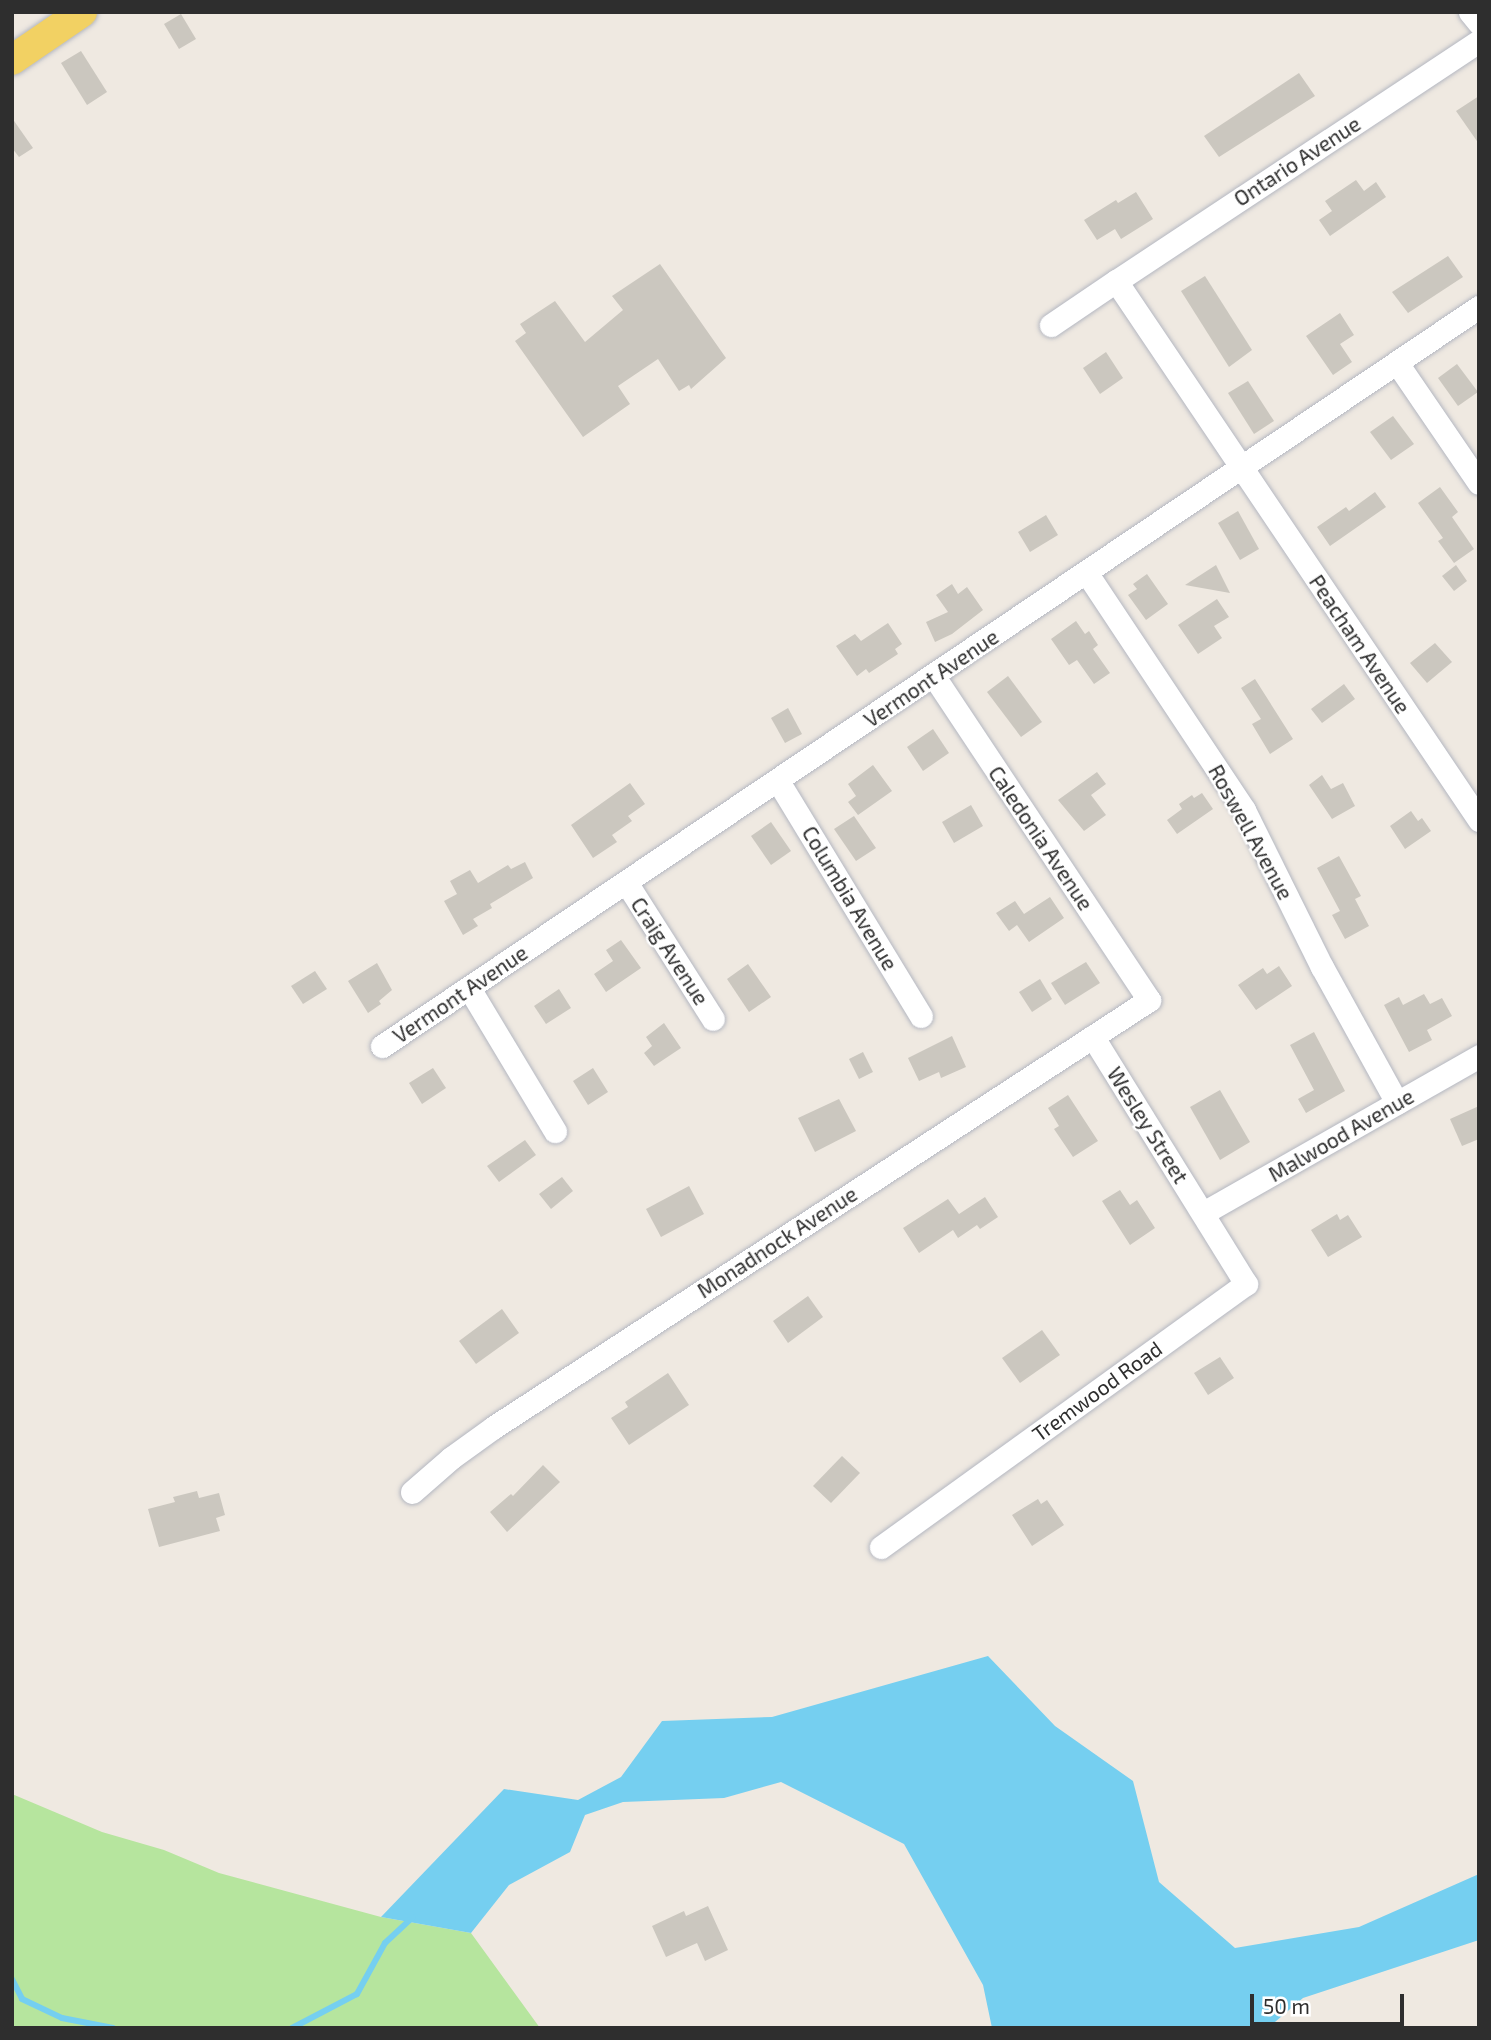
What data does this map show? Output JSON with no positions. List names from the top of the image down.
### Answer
{
  "streets": {
    "street": [
      "Ontario Avenue",
      "Peacham Avenue",
      "Vermont Avenue",
      "Roswell Avenue",
      "Caledonia Avenue",
      "Columbia Avenue",
      "Craig Avenue",
      "Wesley Street",
      "Malwood Avenue",
      "Monadnock Avenue",
      "Tremwood Road"
    ]
  },
  "crossings": [
    ["Peacham Avenue", "Vermont Avenue"],
    ["Vermont Avenue", "Roswell Avenue"],
    ["Vermont Avenue", "Caledonia Avenue"],
    ["Vermont Avenue", "Columbia Avenue"],
    ["Vermont Avenue", "Craig Avenue"],
    ["Roswell Avenue", "Malwood Avenue"],
    ["Caledonia Avenue", "Monadnock Avenue"],
    ["Wesley Street", "Malwood Avenue"],
    ["Wesley Street", "Monadnock Avenue"],
    ["Wesley Street", "Tremwood Road"],
    ["Malwood Avenue", "Tremwood Road"]
  ],
  "scale_bar": "50 m"
}
